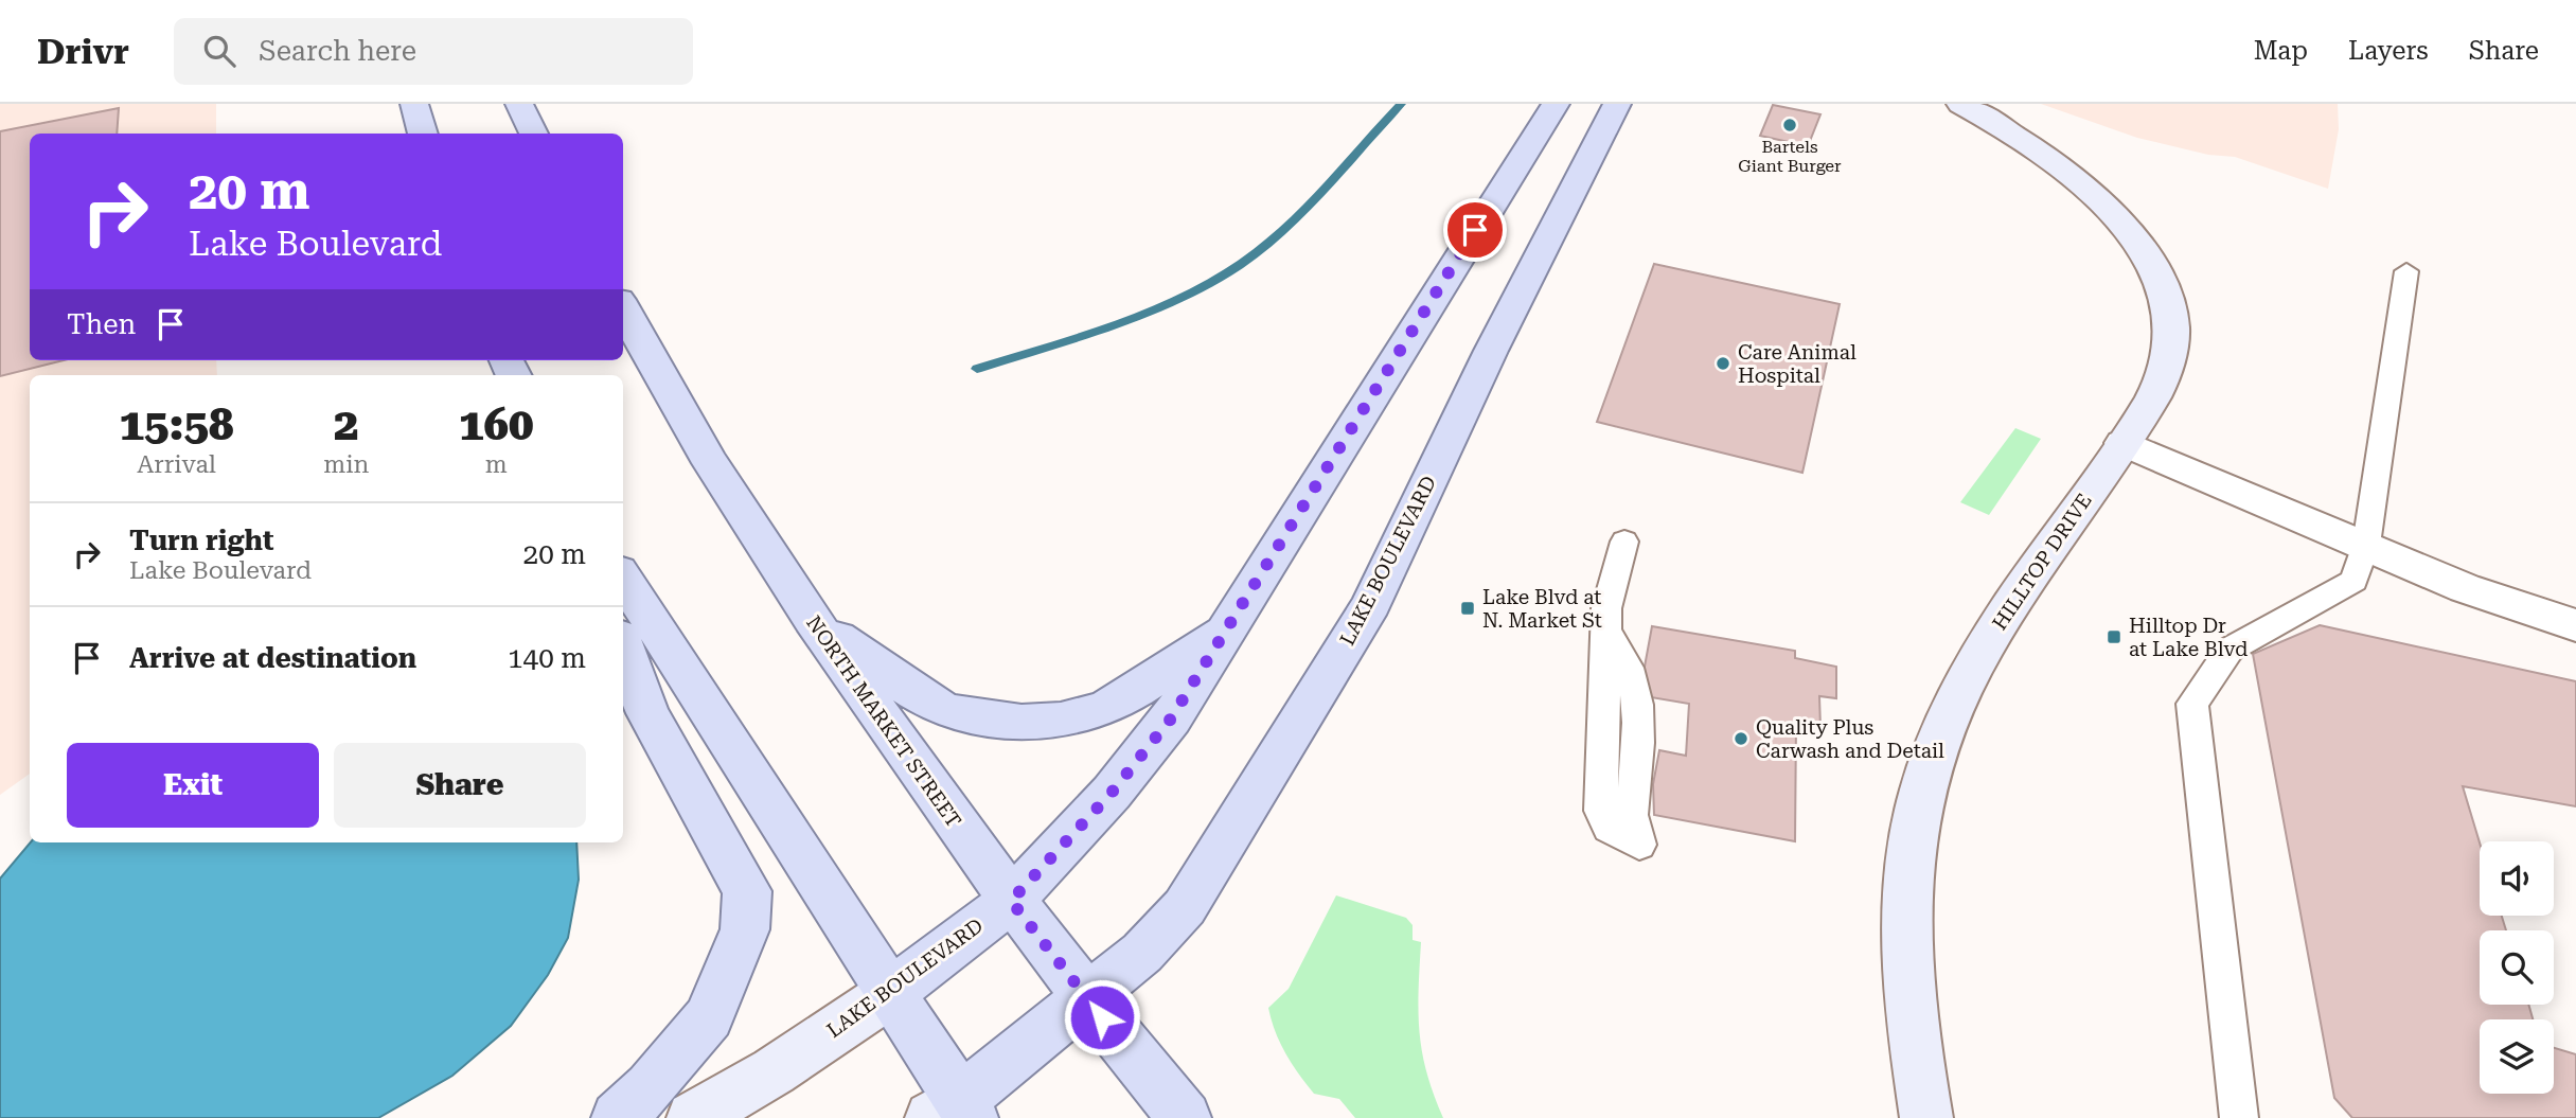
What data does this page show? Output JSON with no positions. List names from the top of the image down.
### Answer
{
  "streets": {
    "main road": ["LAKE BOULEVARD", "HILLTOP DRIVE", "NORTH MARKET STREET"]
  },
  "crossings": [
    ["LAKE BOULEVARD", "NORTH MARKET STREET"]
  ],
  "places": {
    "other": ["Bartels Giant Burger", "Care Animal Hospital", "Quality Plus Carwash and Detail"],
    "transit": ["Lake Blvd at N. Market St", "Hilltop Dr at Lake Blvd"]
  },
  "page": {
    "header": "Drivr",
    "search": "Search here",
    "nav": ["Map", "Layers", "Share"],
    "turn": ["20 m", "Lake Boulevard"],
    "then": "Then",
    "eta": [
      "15:58",
      "Arrival",
      "2",
      "min",
      "160",
      "m"
    ],
    "list": [
      {
        "name": "Turn right",
        "note": "Lake Boulevard",
        "value": "20 m"
      },
      {
        "name": "Arrive at destination",
        "value": "140 m"
      }
    ],
    "buttons": ["Exit", "Share"]
  }
}
